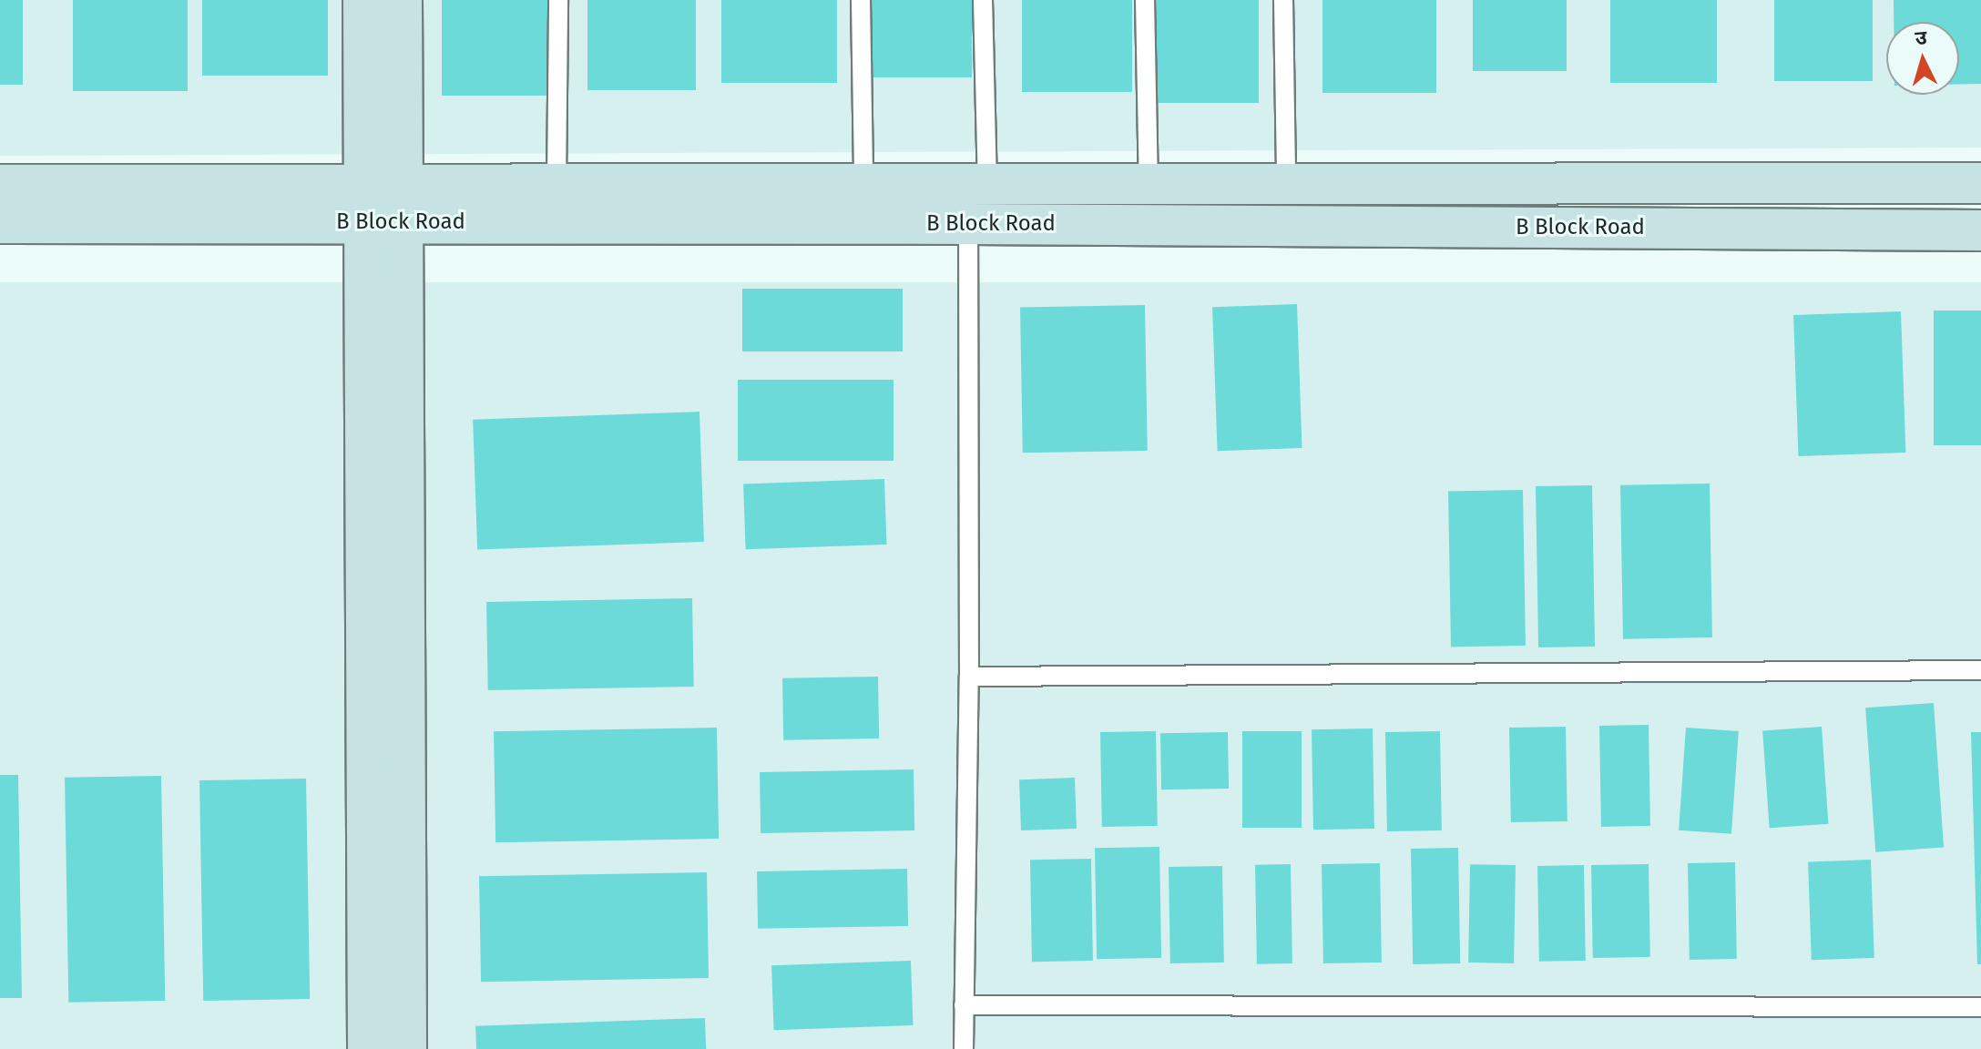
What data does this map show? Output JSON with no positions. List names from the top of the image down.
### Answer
{
  "streets": {
    "street": ["B Block Road"]
  },
  "north": "top"
}
